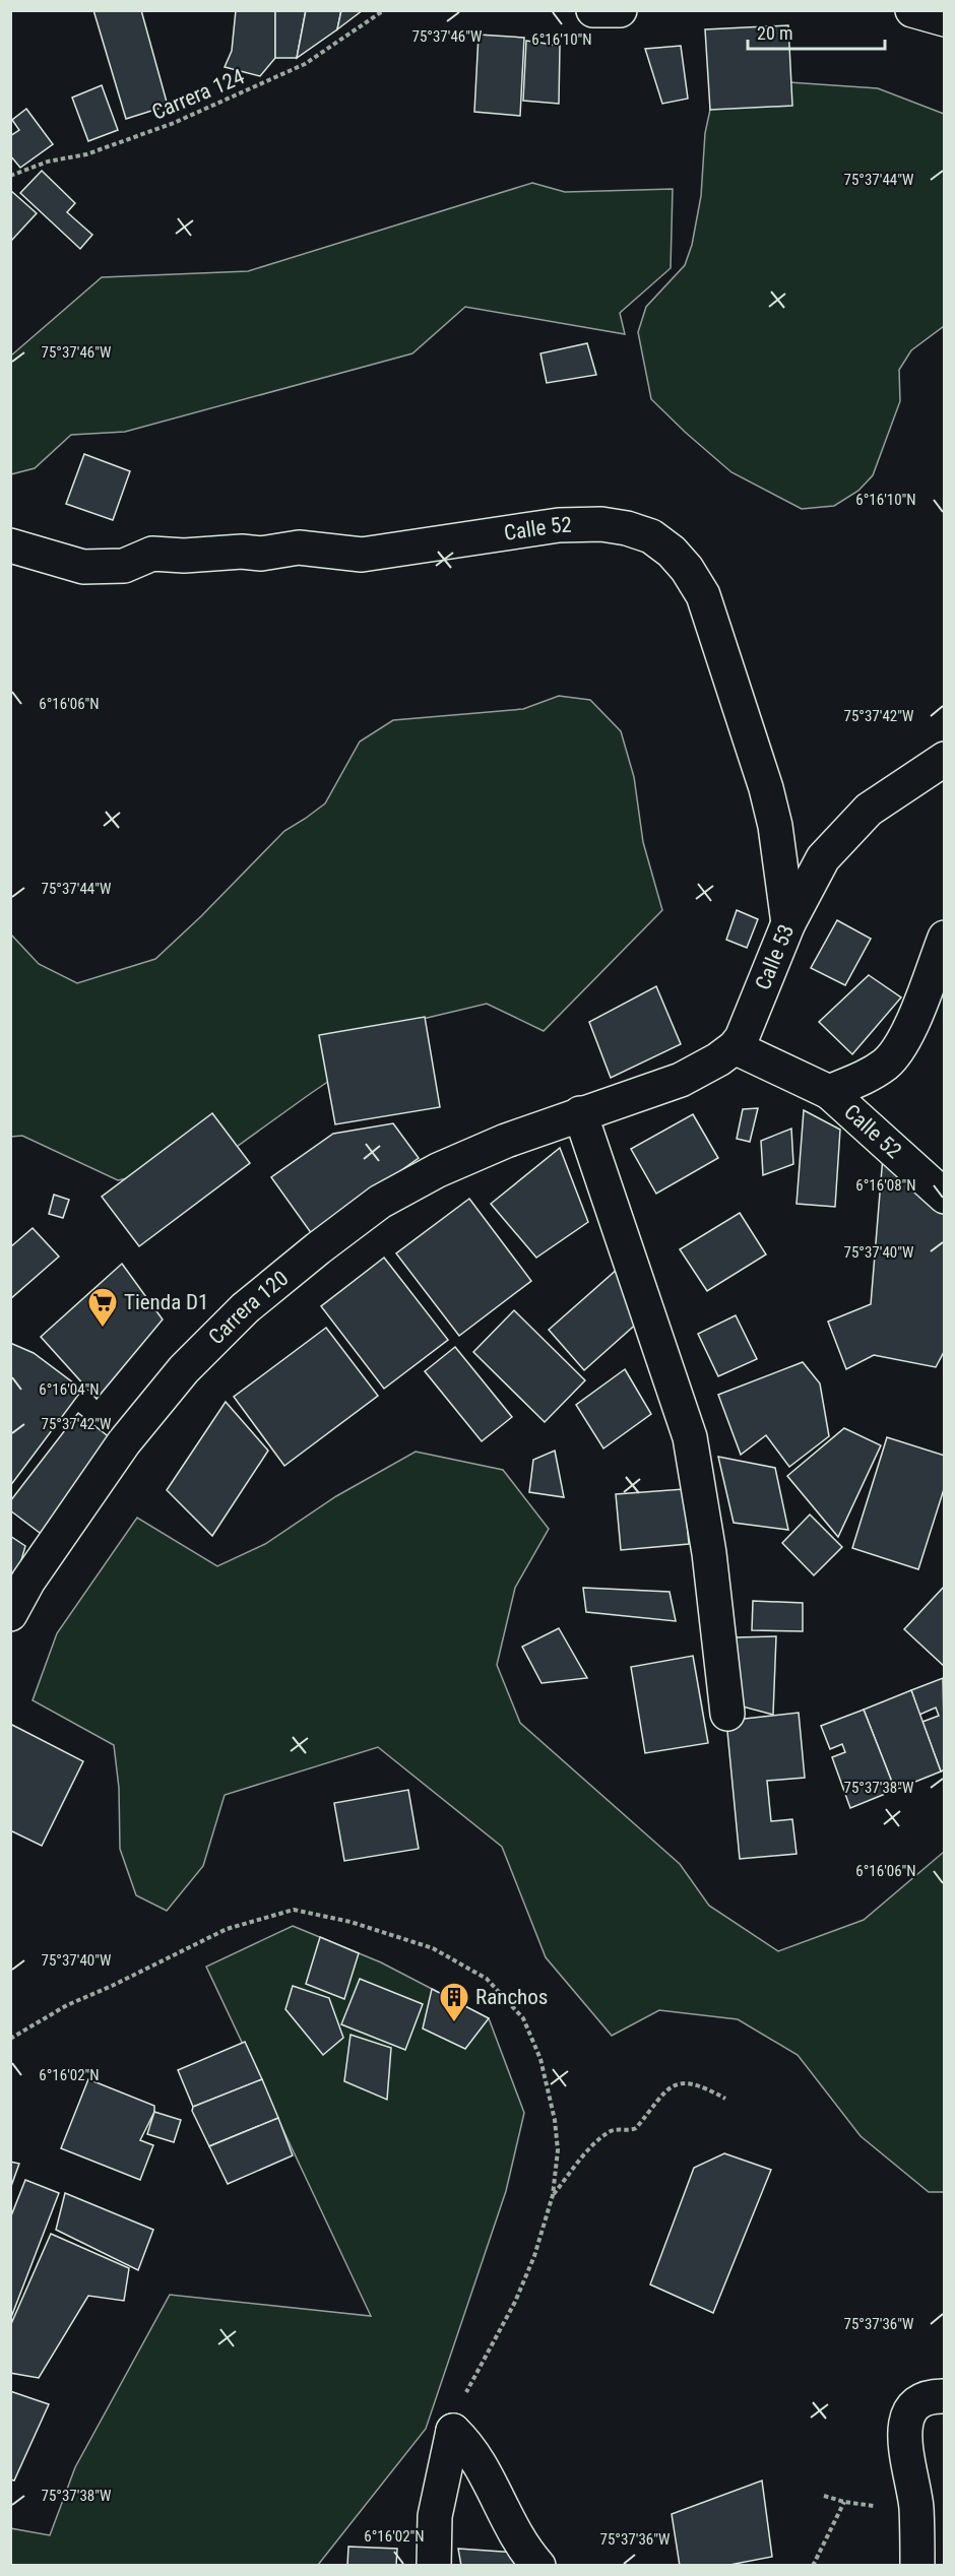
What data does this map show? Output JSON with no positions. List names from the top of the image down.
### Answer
{
  "streets": {
    "street": ["Calle 52", "Calle 53", "Carrera 120"],
    "path": ["Carrera 124"]
  },
  "crossings": [
    ["Calle 52", "Calle 53"],
    ["Calle 53", "Carrera 120"]
  ],
  "places": {
    "supermarket": ["Tienda D1"],
    "building": ["Ranchos"]
  },
  "scale_bar": "20 m",
  "coordinates": [
    "75°37'46\"W",
    "6°16'10\"N",
    "75°37'44\"W",
    "6°16'06\"N",
    "75°37'42\"W",
    "6°16'08\"N",
    "75°37'40\"W",
    "6°16'04\"N",
    "75°37'38\"W",
    "6°16'02\"N",
    "75°37'36\"W"
  ]
}
